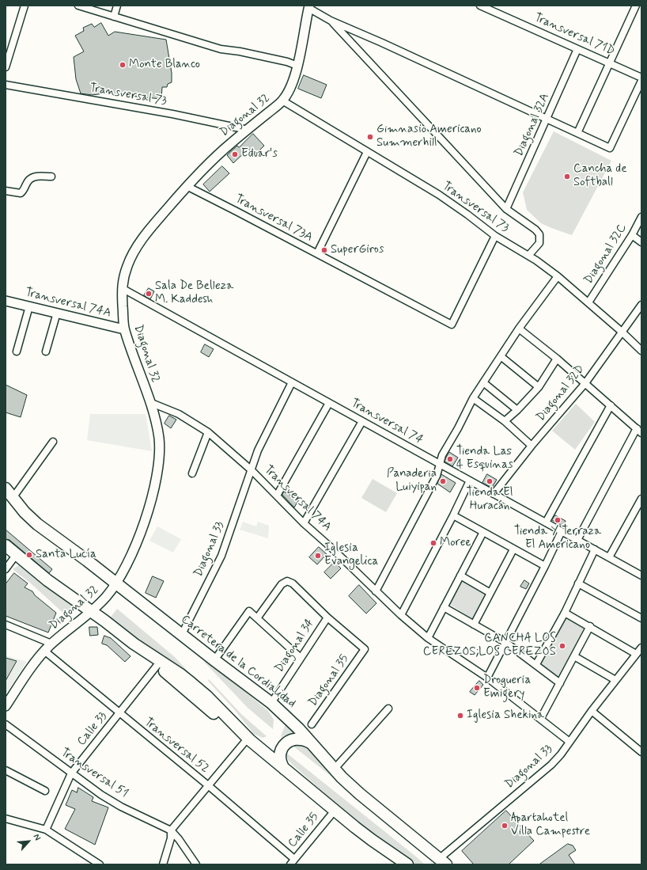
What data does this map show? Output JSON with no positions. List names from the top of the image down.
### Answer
{
  "streets": {
    "highway": ["Carretera de la Cordialidad"],
    "street": [
      "Transversal 71D",
      "Transversal 73",
      "Diagonal 32",
      "Diagonal 32A",
      "Transversal 73A",
      "Diagonal 32C",
      "Transversal 74A",
      "Diagonal 32D",
      "Transversal 74",
      "Diagonal 33",
      "Diagonal 34",
      "Diagonal 35",
      "Calle 33",
      "Transversal 52",
      "Transversal 51",
      "Calle 35"
    ]
  },
  "crossings": [
    ["Transversal 71D", "Diagonal 32A"],
    ["Transversal 73", "Diagonal 32"],
    ["Transversal 73", "Transversal 73A"],
    ["Transversal 73", "Diagonal 32C"],
    ["Transversal 73", "Diagonal 32D"],
    ["Diagonal 32", "Transversal 73A"],
    ["Diagonal 32", "Transversal 74A"],
    ["Diagonal 32", "Transversal 74"],
    ["Diagonal 32", "Carretera de la Cordialidad"],
    ["Diagonal 32", "Transversal 52"],
    ["Transversal 74A", "Diagonal 33"],
    ["Diagonal 32D", "Transversal 74"],
    ["Transversal 74", "Diagonal 33"],
    ["Diagonal 33", "Carretera de la Cordialidad"],
    ["Diagonal 34", "Carretera de la Cordialidad"],
    ["Diagonal 34", "Diagonal 35"],
    ["Calle 33", "Transversal 52"],
    ["Calle 33", "Transversal 51"],
    ["Transversal 52", "Calle 35"]
  ],
  "places": [
    "Monte Blanco",
    "Gimnasio Americano Summerhill",
    "Eduar's",
    "Cancha de Softball",
    "SuperGiros",
    "Sala De Belleza M. Kaddesh",
    "Tienda Las 4 Esquinas",
    "Panaderia Luiyipan",
    "Tienda El Huracán",
    "Tienda Y Terraza El Americano",
    "Moree",
    "Santa Lucía",
    "Iglesia Evangelica",
    "CANCHA LOS CEREZOS;LOS CEREZOS",
    "Drogueria Emigery",
    "Iglesia Shekina",
    "Apartahotel Villa Campestre"
  ],
  "north": "top right"
}
